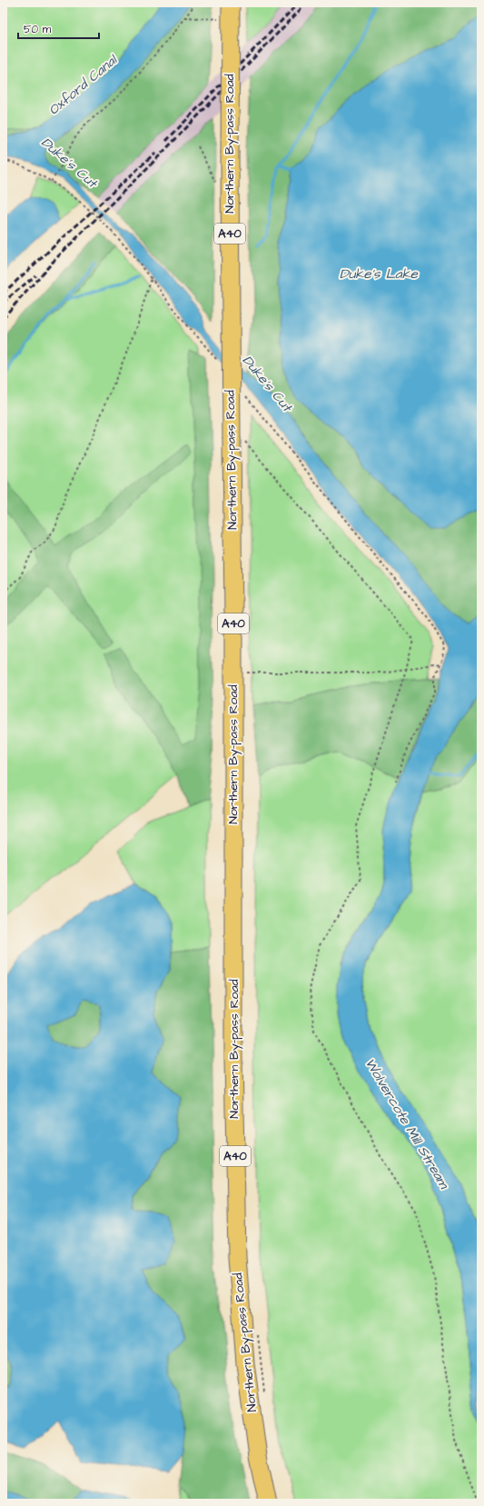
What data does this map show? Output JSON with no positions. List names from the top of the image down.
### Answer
{
  "streets": {
    "highway": ["Northern By-pass Road", "A40"]
  },
  "water": [
    "Oxford Canal",
    "Duke's Cut",
    "Duke's Lake",
    "Wolvercote Mill Stream"
  ],
  "scale_bar": "50 m"
}
